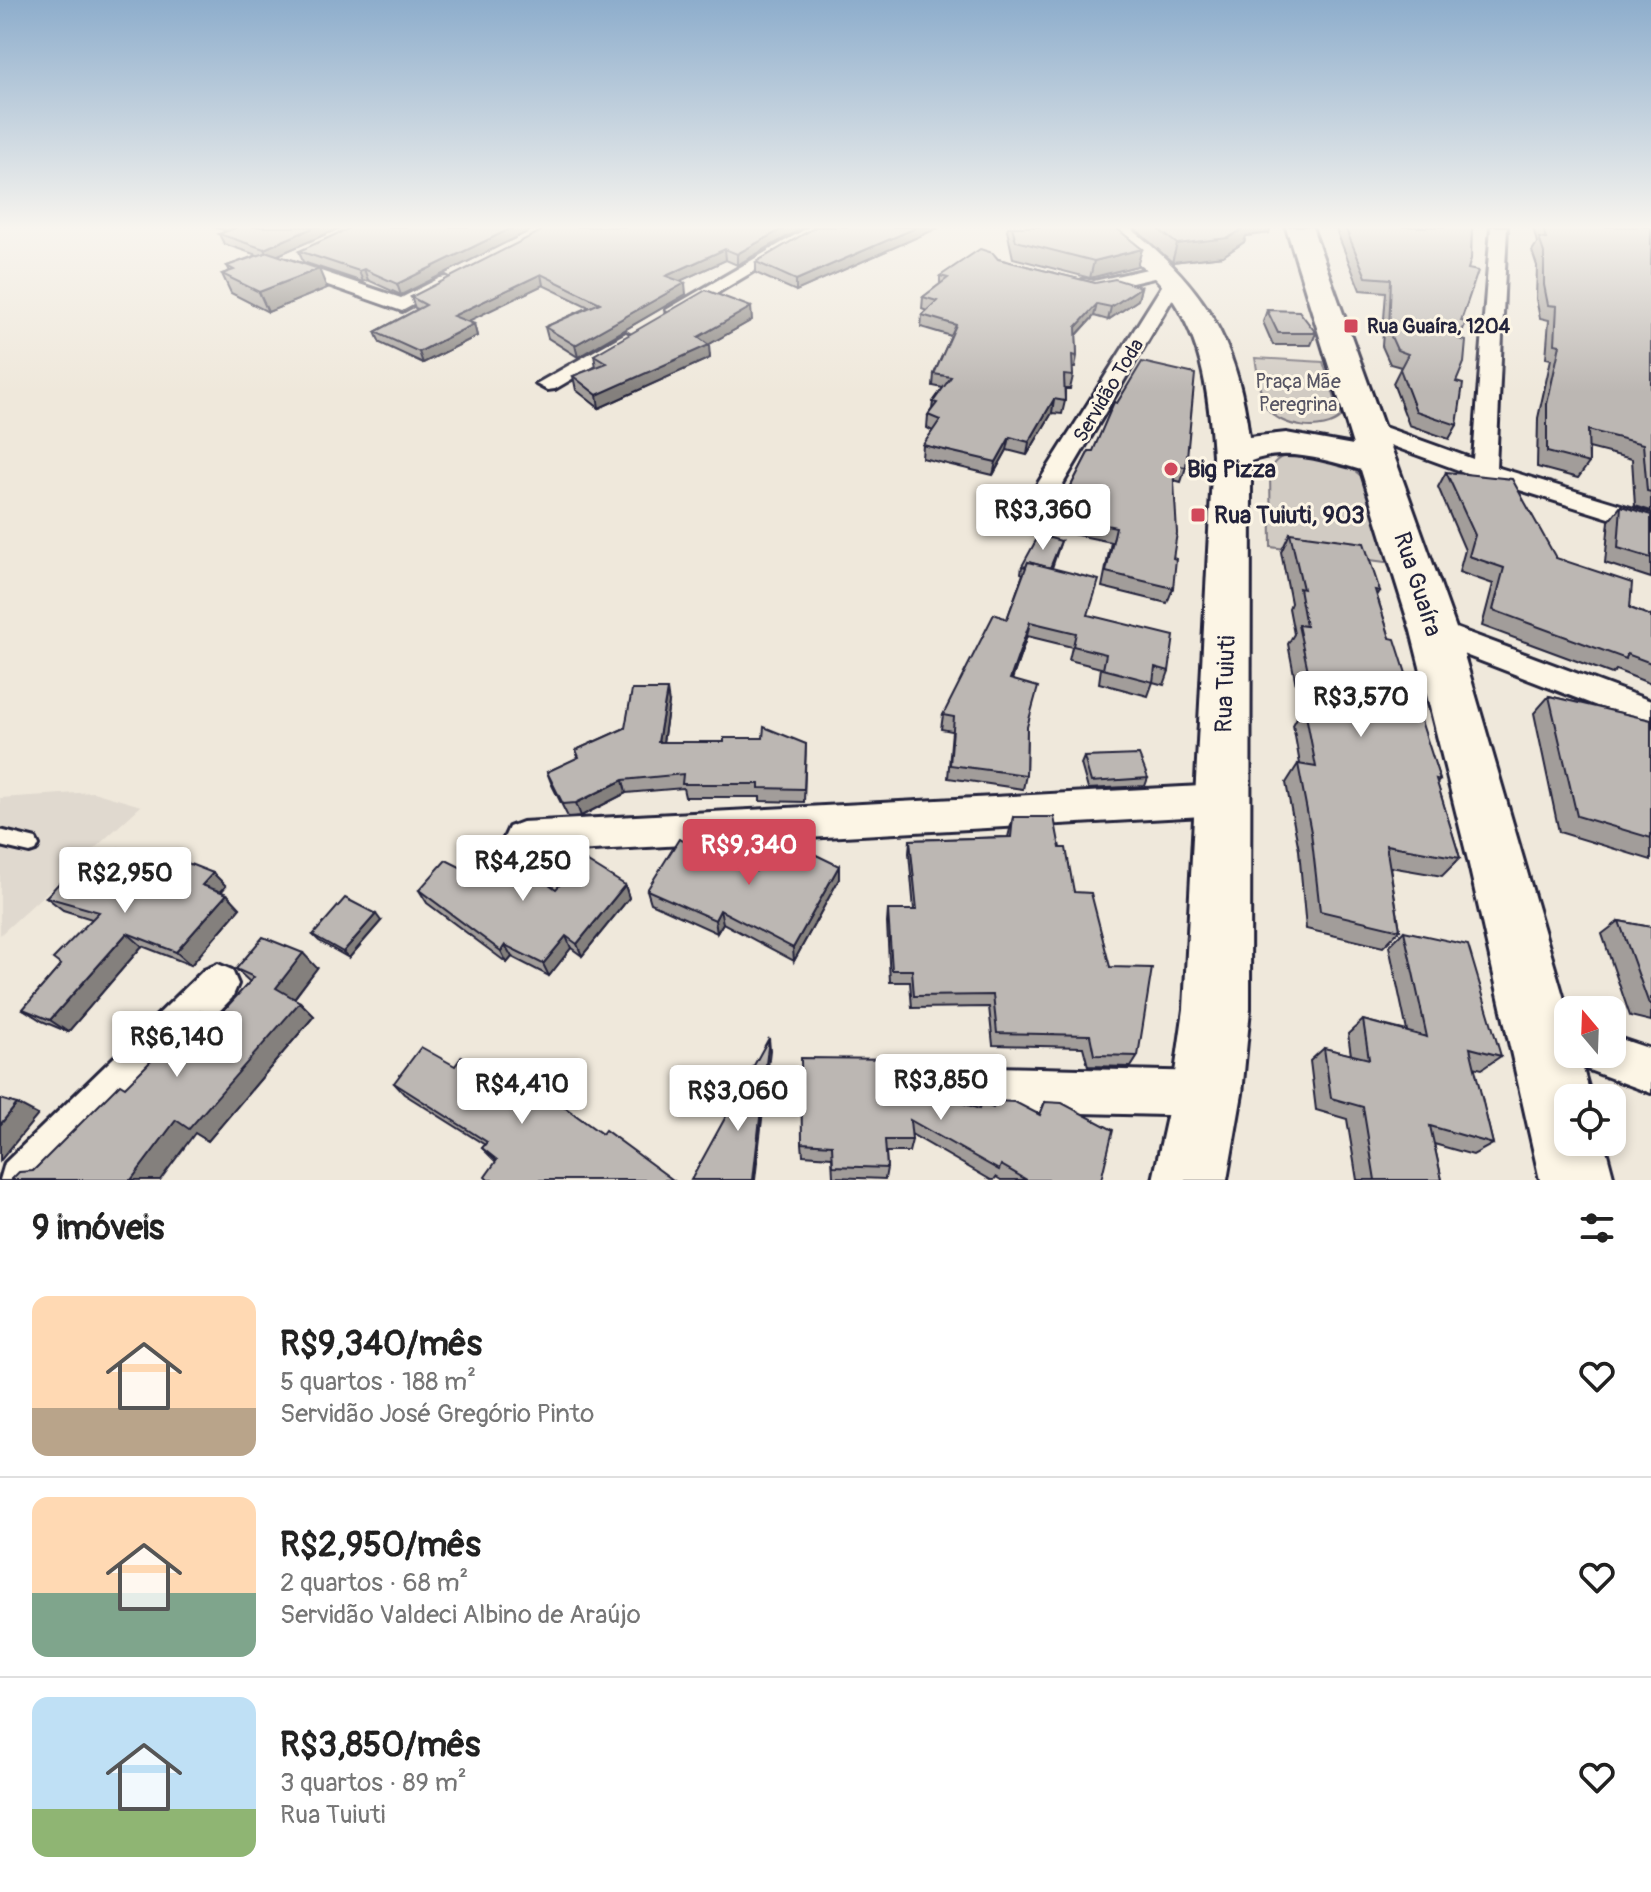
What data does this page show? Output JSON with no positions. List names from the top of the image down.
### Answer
{
  "streets": {
    "main road": ["Rua Guaíra", "Rua Tuiuti"],
    "street": ["Servidão Toda"]
  },
  "parks": ["Praça Mãe Peregrina"],
  "places": {
    "transit": ["Rua Guaíra, 1204", "Rua Tuiuti, 903"],
    "other": ["Big Pizza"]
  },
  "north": "top",
  "page": {
    "price": [
      "R$3,360",
      "R$3,570",
      "R$9,340",
      "R$4,250",
      "R$2,950",
      "R$6,140",
      "R$3,850",
      "R$4,410",
      "R$3,060"
    ],
    "heading": "9 imóveis",
    "list": [
      {
        "name": "R$9,340/mês",
        "note": "5 quartos · 188 m² · Servidão José Gregório Pinto"
      },
      {
        "name": "R$2,950/mês",
        "note": "2 quartos · 68 m² · Servidão Valdeci Albino de Araújo"
      },
      {
        "name": "R$3,850/mês",
        "note": "3 quartos · 89 m² · Rua Tuiuti"
      }
    ]
  }
}
